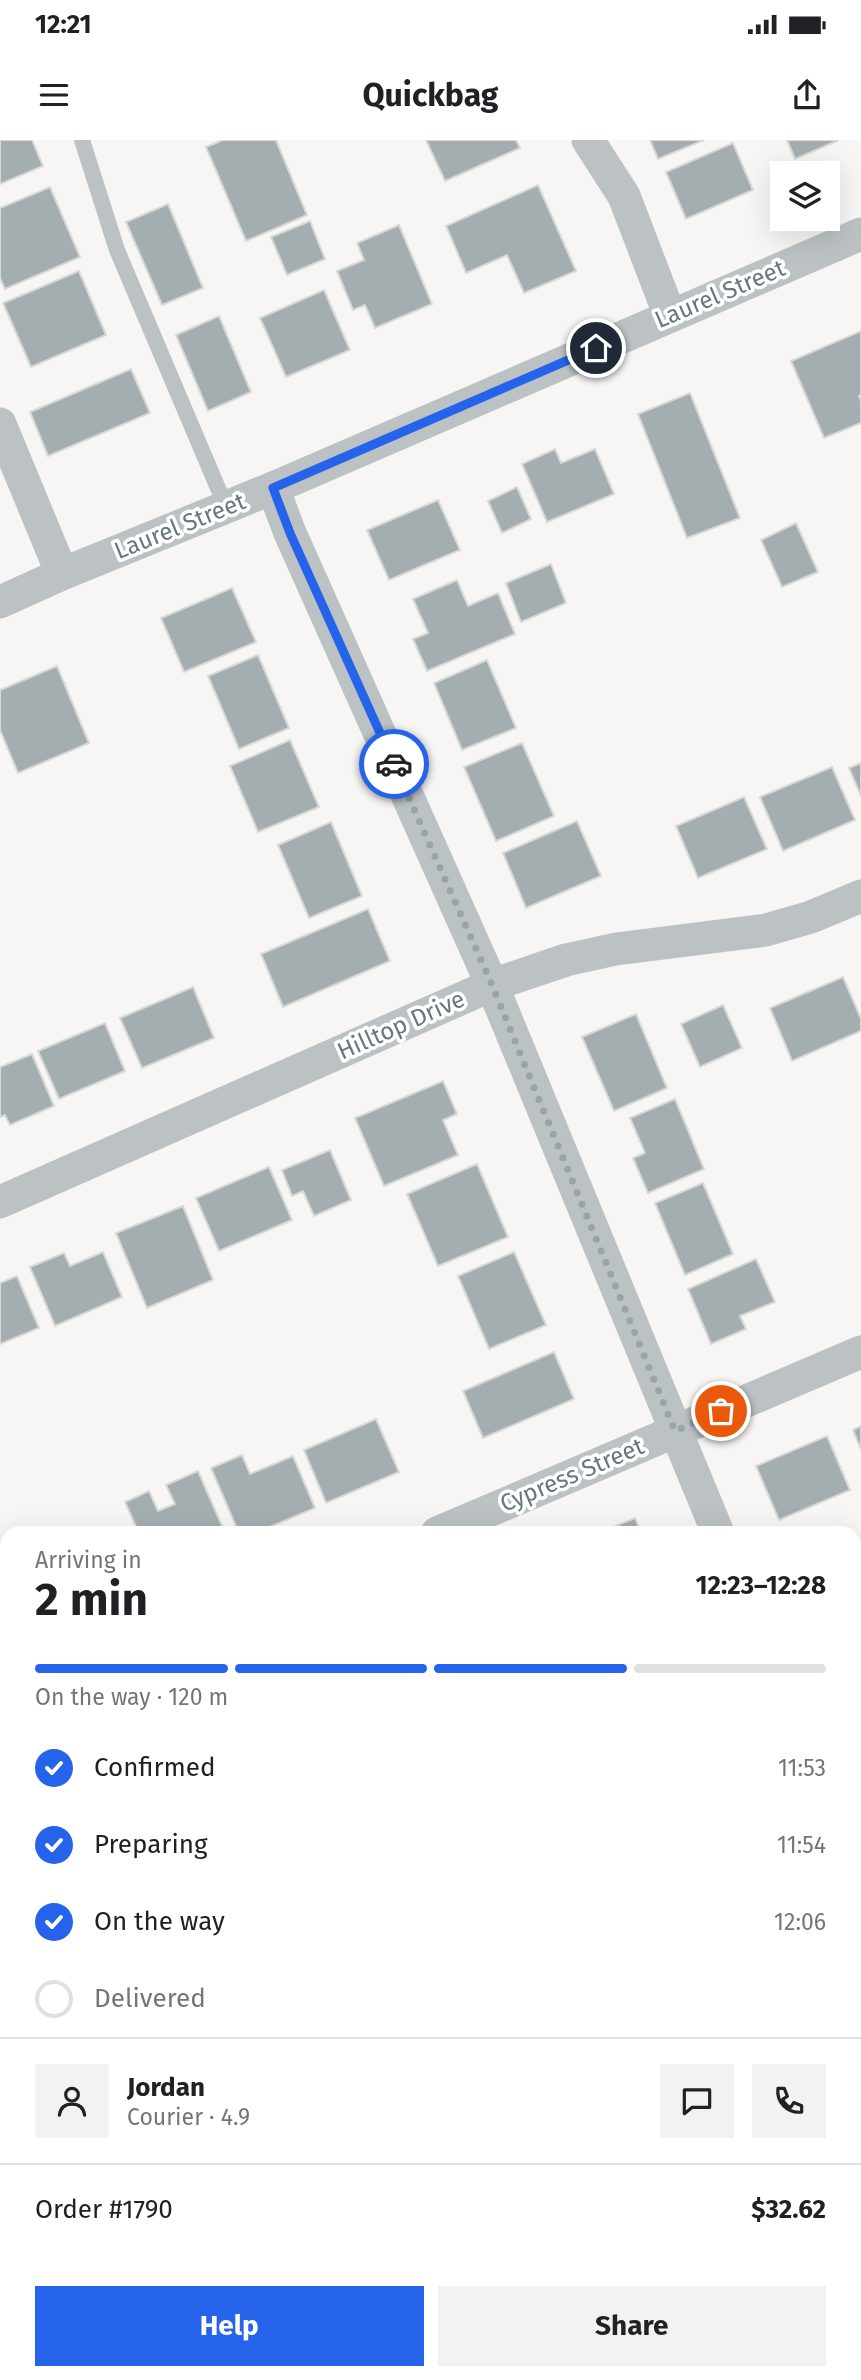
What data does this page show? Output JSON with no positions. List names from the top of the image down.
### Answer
{
  "streets": {
    "street": ["Laurel Street", "Hilltop Drive", "Cypress Street"]
  },
  "page": {
    "status": "12:21",
    "header": "Quickbag",
    "heading": ["2 min", "Arriving in", "12:23–12:28"],
    "panel": [
      "Jordan",
      "Courier · 4.9",
      "Order #1790",
      "$32.62"
    ],
    "bar": "On the way · 120 m",
    "list": [
      ["Confirmed", "11:53"],
      ["Preparing", "11:54"],
      ["On the way", "12:06"],
      "Delivered"
    ],
    "buttons": ["Help", "Share"]
  }
}
